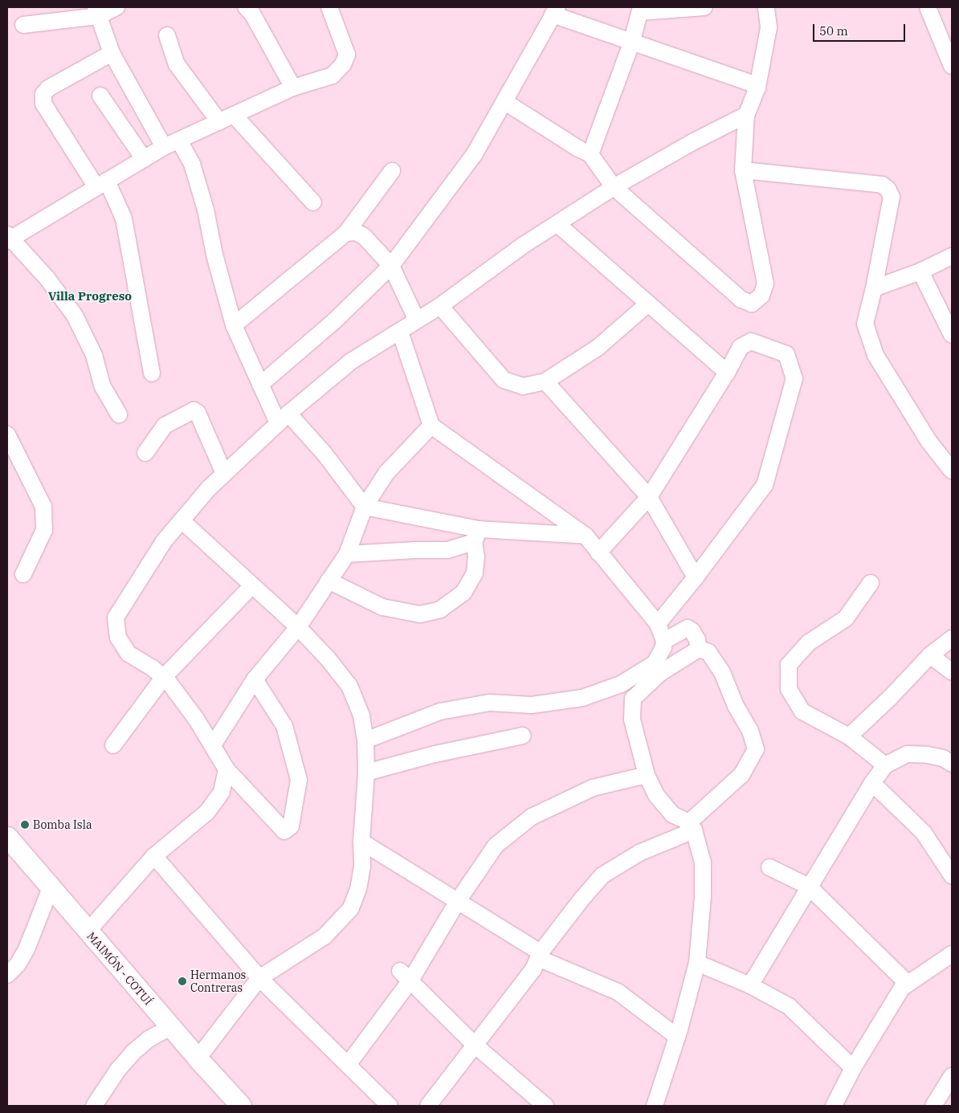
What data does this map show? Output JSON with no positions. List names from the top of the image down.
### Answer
{
  "streets": {
    "main road": ["MAIMÓN - COTUÍ"]
  },
  "districts": ["Villa Progreso"],
  "places": ["Bomba Isla", "Hermanos Contreras"],
  "scale_bar": "50 m"
}
